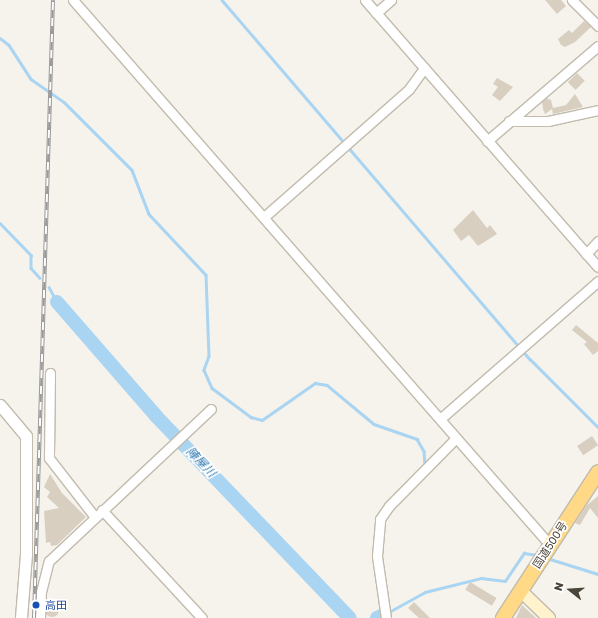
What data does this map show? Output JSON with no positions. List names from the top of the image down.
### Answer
{
  "streets": {
    "highway": ["国道500号"]
  },
  "water": ["陣屋川"],
  "places": ["高田"],
  "north": "left"
}
